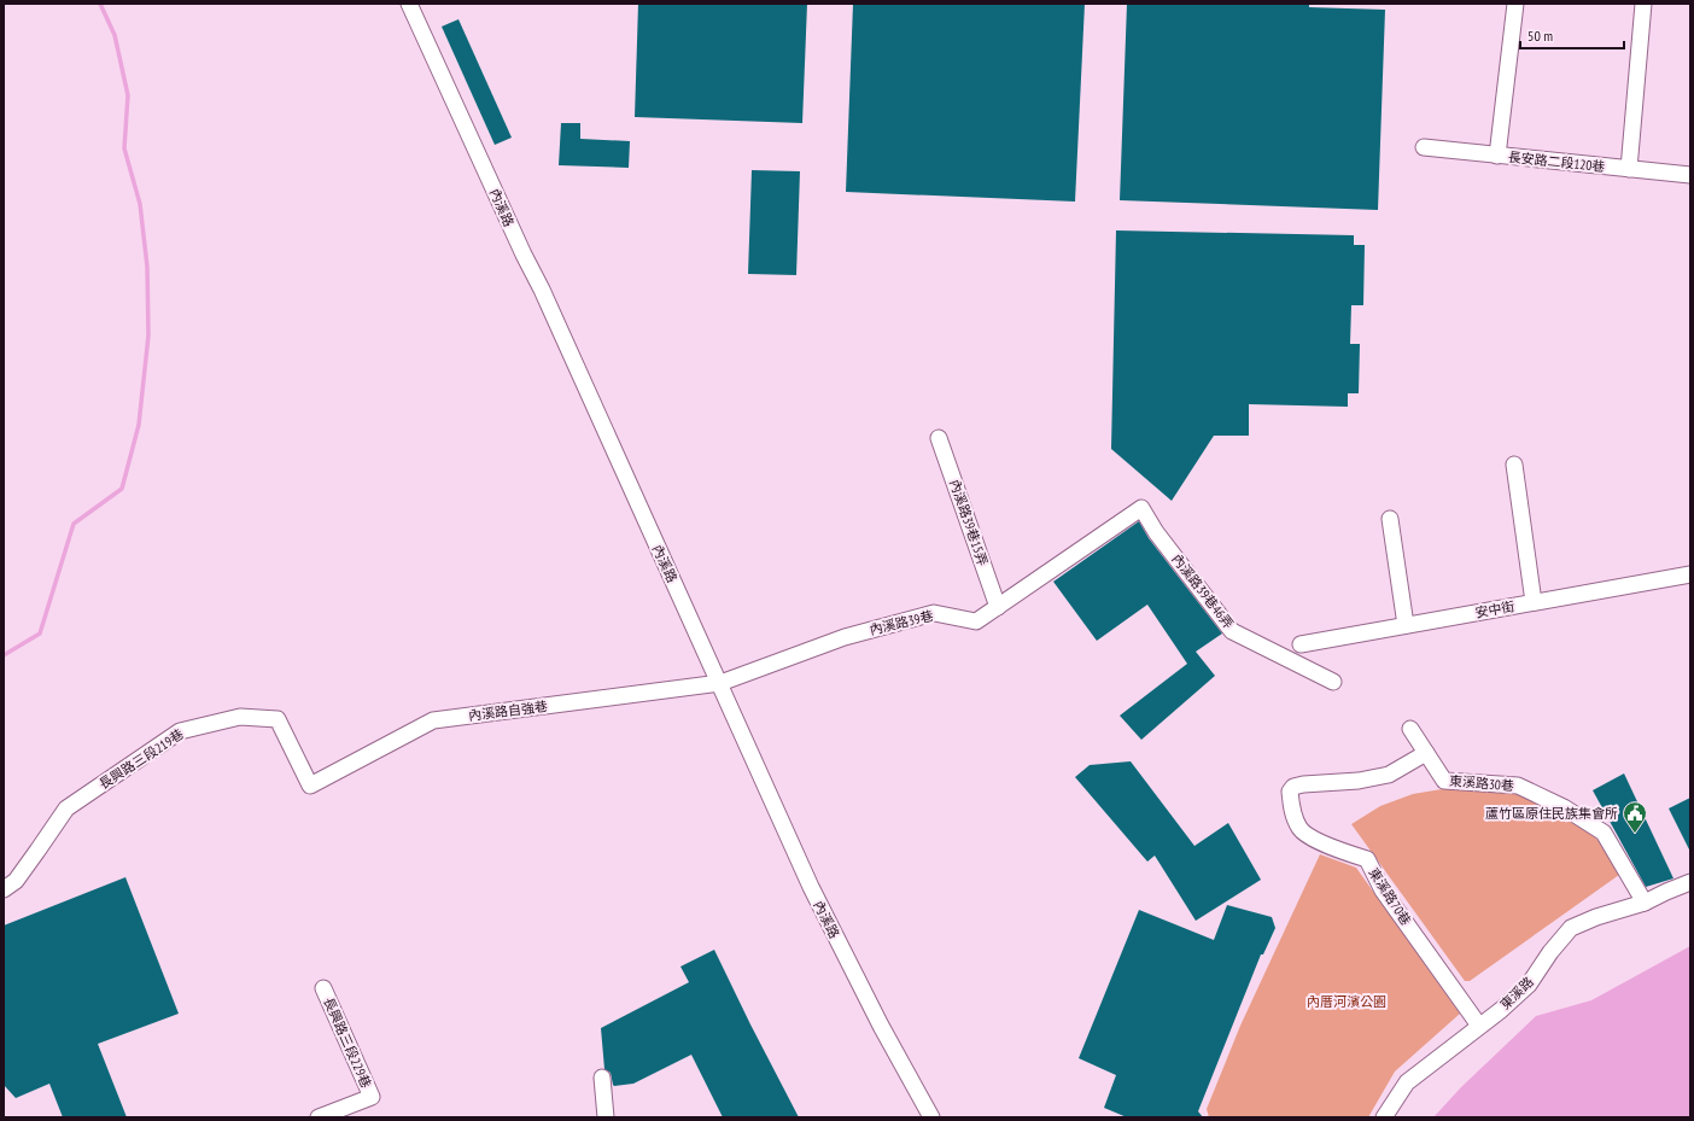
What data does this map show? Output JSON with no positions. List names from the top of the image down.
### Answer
{
  "streets": {
    "street": [
      "長安路二段120巷",
      "內溪路",
      "內溪路39巷15弄",
      "內溪路39巷46弄",
      "安中街",
      "內溪路39巷",
      "內溪路自強巷",
      "長興路三段219巷",
      "東溪路30巷",
      "東溪路70巷",
      "東溪路",
      "長興路三段229巷"
    ]
  },
  "crossings": [
    ["內溪路", "內溪路39巷"],
    ["內溪路", "內溪路自強巷"],
    ["內溪路39巷15弄", "內溪路39巷"],
    ["內溪路39巷46弄", "內溪路39巷"],
    ["內溪路39巷", "內溪路自強巷"],
    ["內溪路自強巷", "長興路三段219巷"],
    ["東溪路30巷", "東溪路70巷"],
    ["東溪路30巷", "東溪路"],
    ["東溪路70巷", "東溪路"]
  ],
  "parks": ["內厝河濱公園"],
  "places": {
    "public building": ["蘆竹區原住民族集會所"]
  },
  "scale_bar": "50 m"
}
